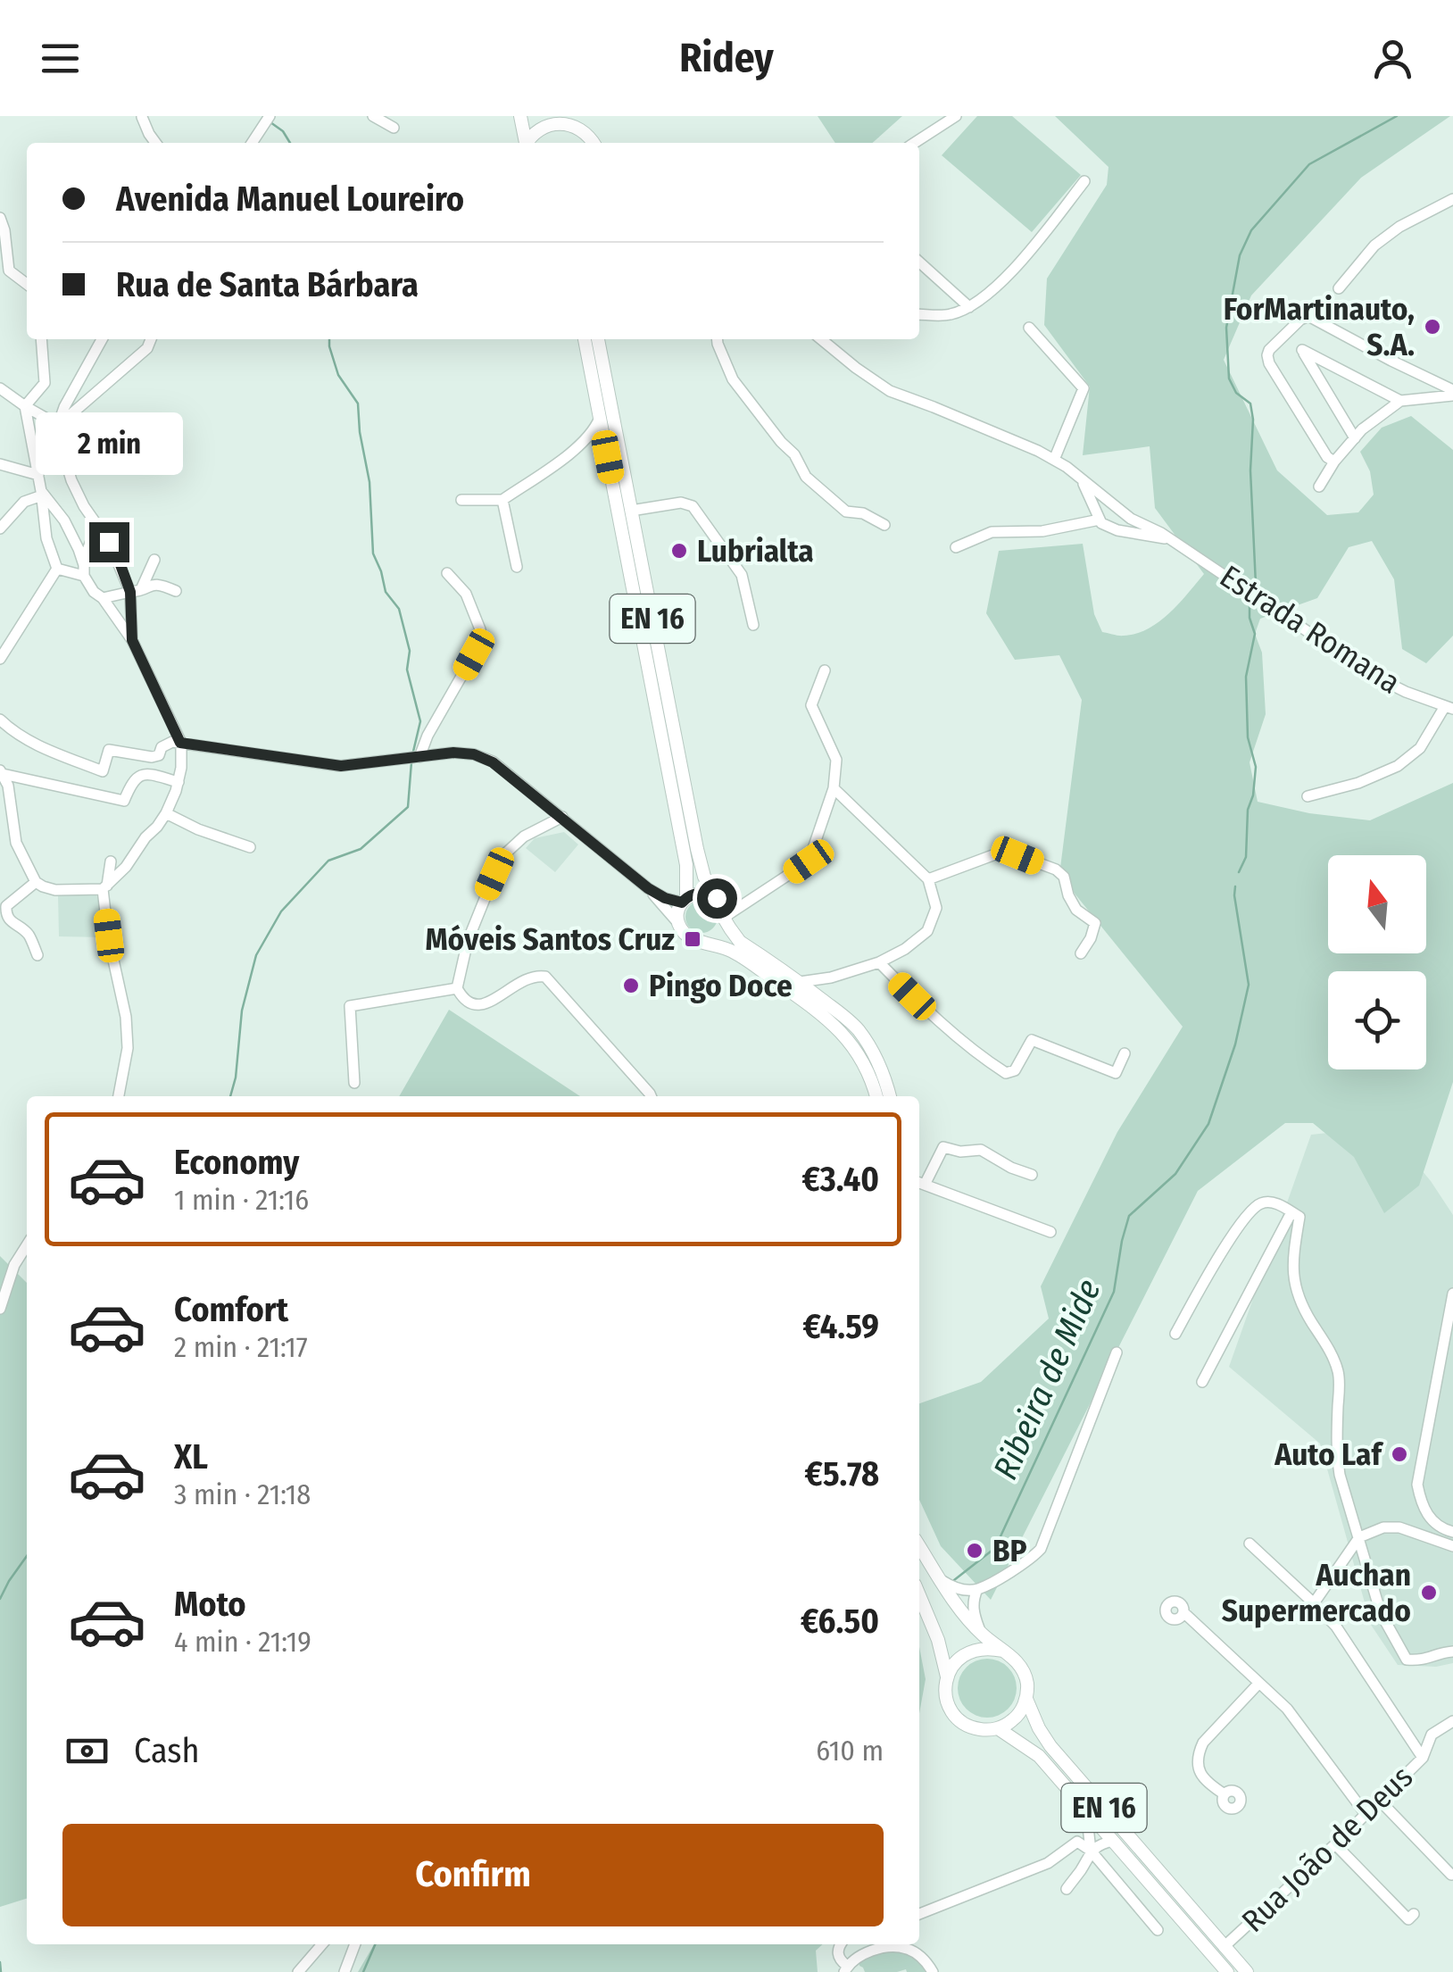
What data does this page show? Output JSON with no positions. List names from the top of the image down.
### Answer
{
  "streets": {
    "main road": ["EN 16"],
    "street": ["Estrada Romana", "Rua João de Deus"]
  },
  "crossings": [
    ["EN 16", "Rua João de Deus"]
  ],
  "water": ["Ribeira de Mide"],
  "places": {
    "other": [
      "ForMartinauto, S.A.",
      "Lubrialta",
      "Pingo Doce",
      "Auto Laf",
      "BP",
      "Auchan Supermercado"
    ],
    "transit": ["Móveis Santos Cruz"]
  },
  "north": "top",
  "page": {
    "header": "Ridey",
    "banner": ["Avenida Manuel Loureiro", "Rua de Santa Bárbara"],
    "bubble": "2 min",
    "list": [
      {
        "name": "Economy",
        "note": "1 min · 21:16",
        "value": "€3.40"
      },
      {
        "name": "Comfort",
        "note": "2 min · 21:17",
        "value": "€4.59"
      },
      {
        "name": "XL",
        "note": "3 min · 21:18",
        "value": "€5.78"
      },
      {
        "name": "Moto",
        "note": "4 min · 21:19",
        "value": "€6.50"
      }
    ],
    "pay": ["Cash", "610 m"],
    "buttons": "Confirm"
  }
}
